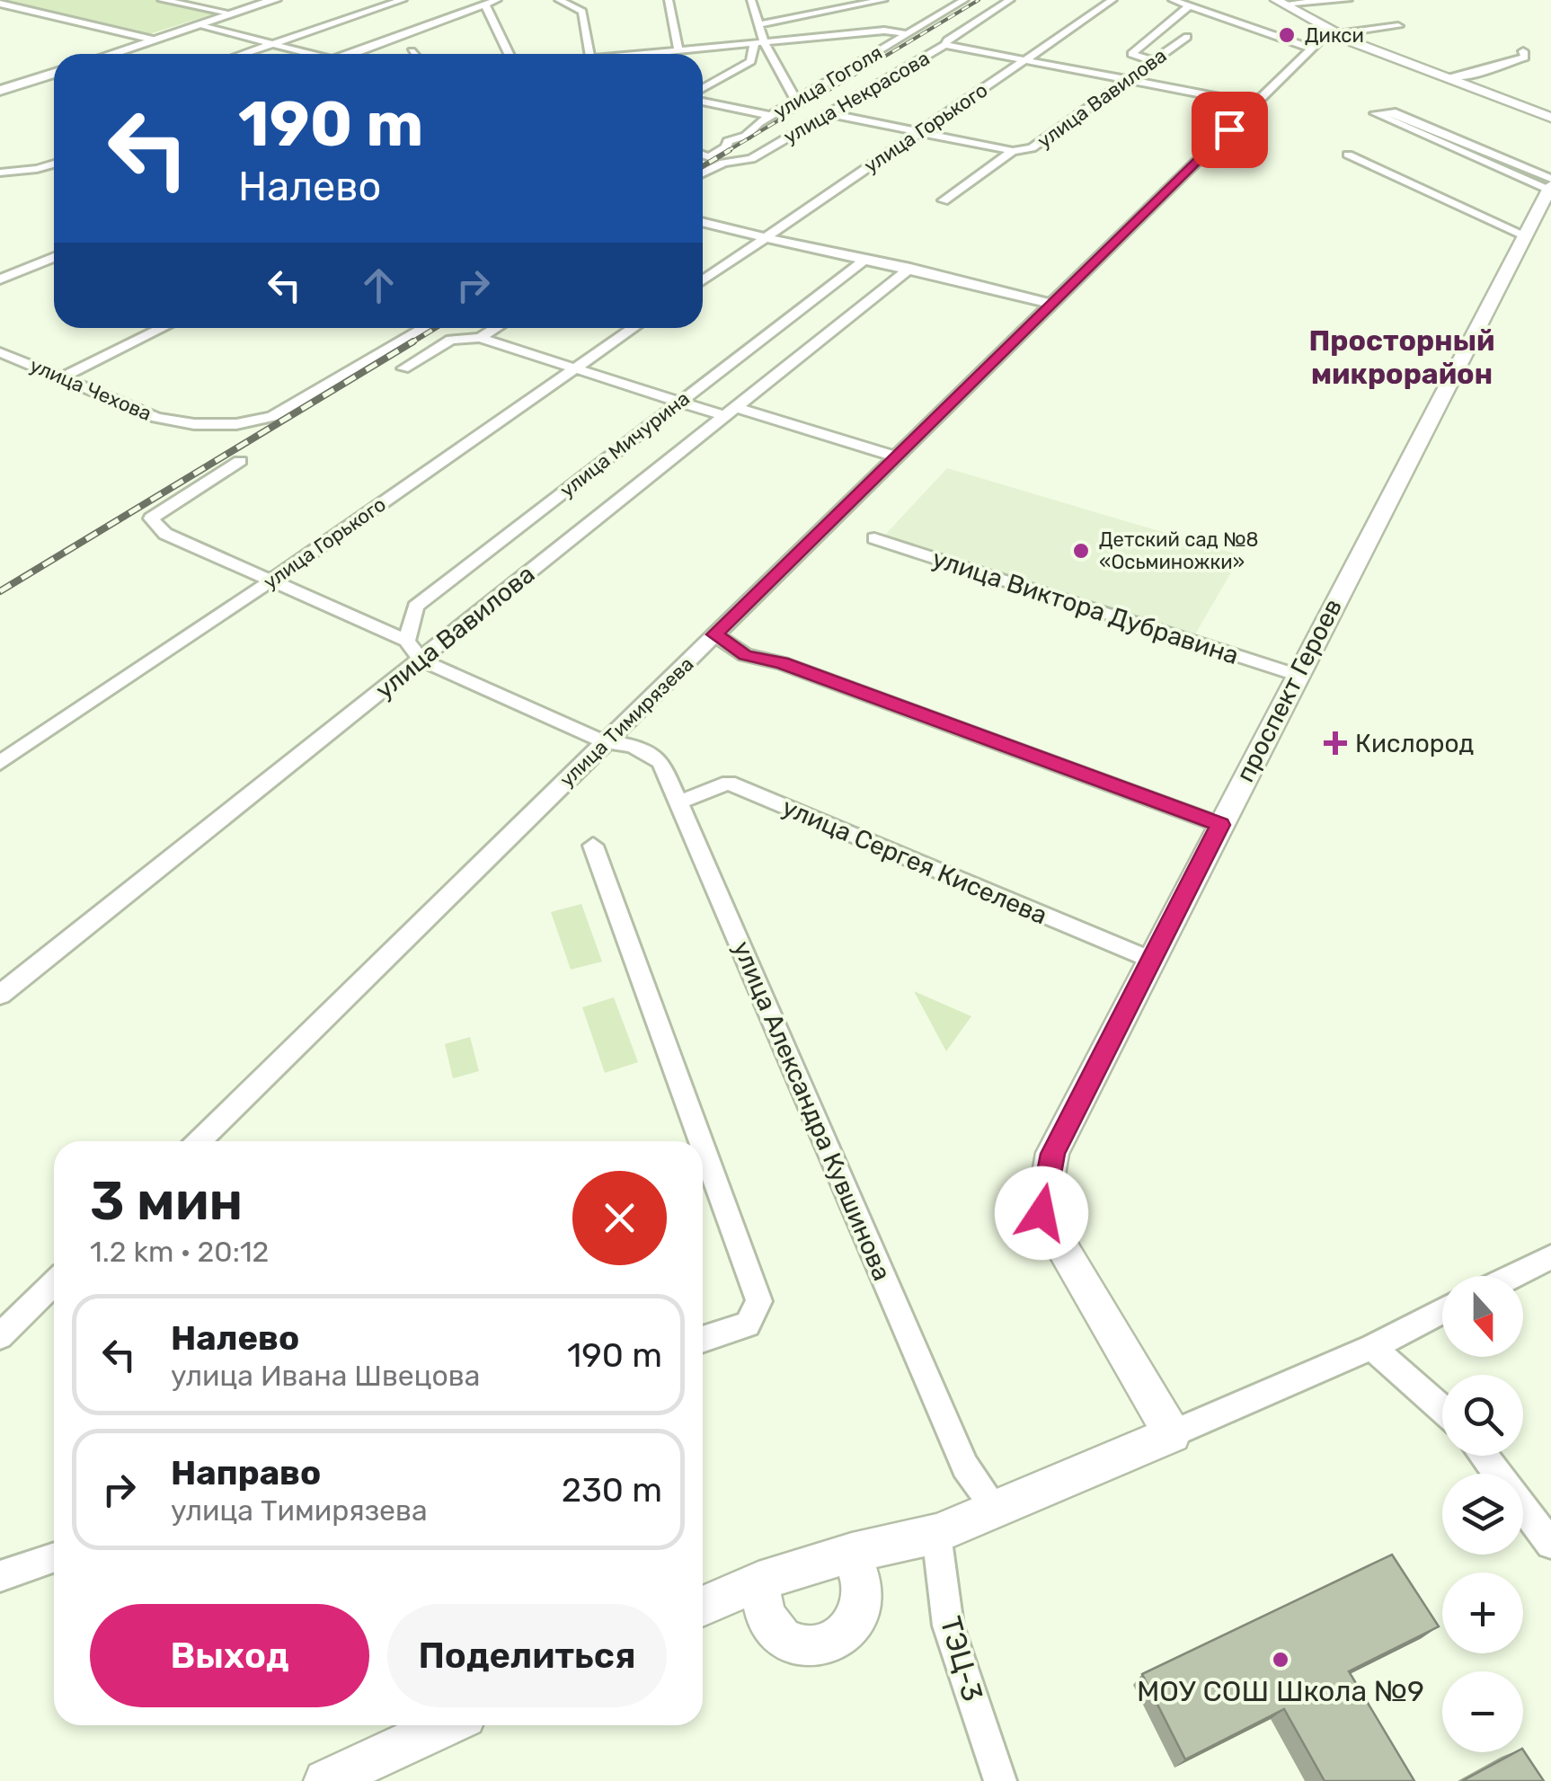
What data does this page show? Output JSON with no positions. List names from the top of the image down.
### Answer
{
  "streets": {
    "street": [
      "улица Гоголя",
      "улица Некрасова",
      "улица Вавилова",
      "улица Горького",
      "улица Чехова",
      "улица Мичурина",
      "улица Виктора Дубравина",
      "проспект Героев",
      "улица Тимирязева",
      "улица Сергея Киселева",
      "улица Александра Кувшинова",
      "ТЭЦ-3"
    ]
  },
  "crossings": [
    ["улица Вавилова", "улица Александра Кувшинова"],
    ["улица Виктора Дубравина", "проспект Героев"],
    ["проспект Героев", "улица Сергея Киселева"],
    ["улица Тимирязева", "улица Александра Кувшинова"],
    ["улица Сергея Киселева", "улица Александра Кувшинова"]
  ],
  "districts": ["Просторный микрорайон"],
  "places": {
    "other": ["Дикси", "Детский сад №8 «Осьминожки»", "МОУ СОШ Школа №9"],
    "health": ["Кислород"]
  },
  "north": "bottom",
  "page": {
    "turn": ["190 m", "Налево"],
    "heading": ["3 мин", "1.2 km · 20:12"],
    "map_buttons": ["+", "−"],
    "list": [
      {
        "name": "Налево",
        "note": "улица Ивана Швецова",
        "value": "190 m"
      },
      {
        "name": "Направо",
        "note": "улица Тимирязева",
        "value": "230 m"
      }
    ],
    "buttons": ["Выход", "Поделиться"]
  }
}
